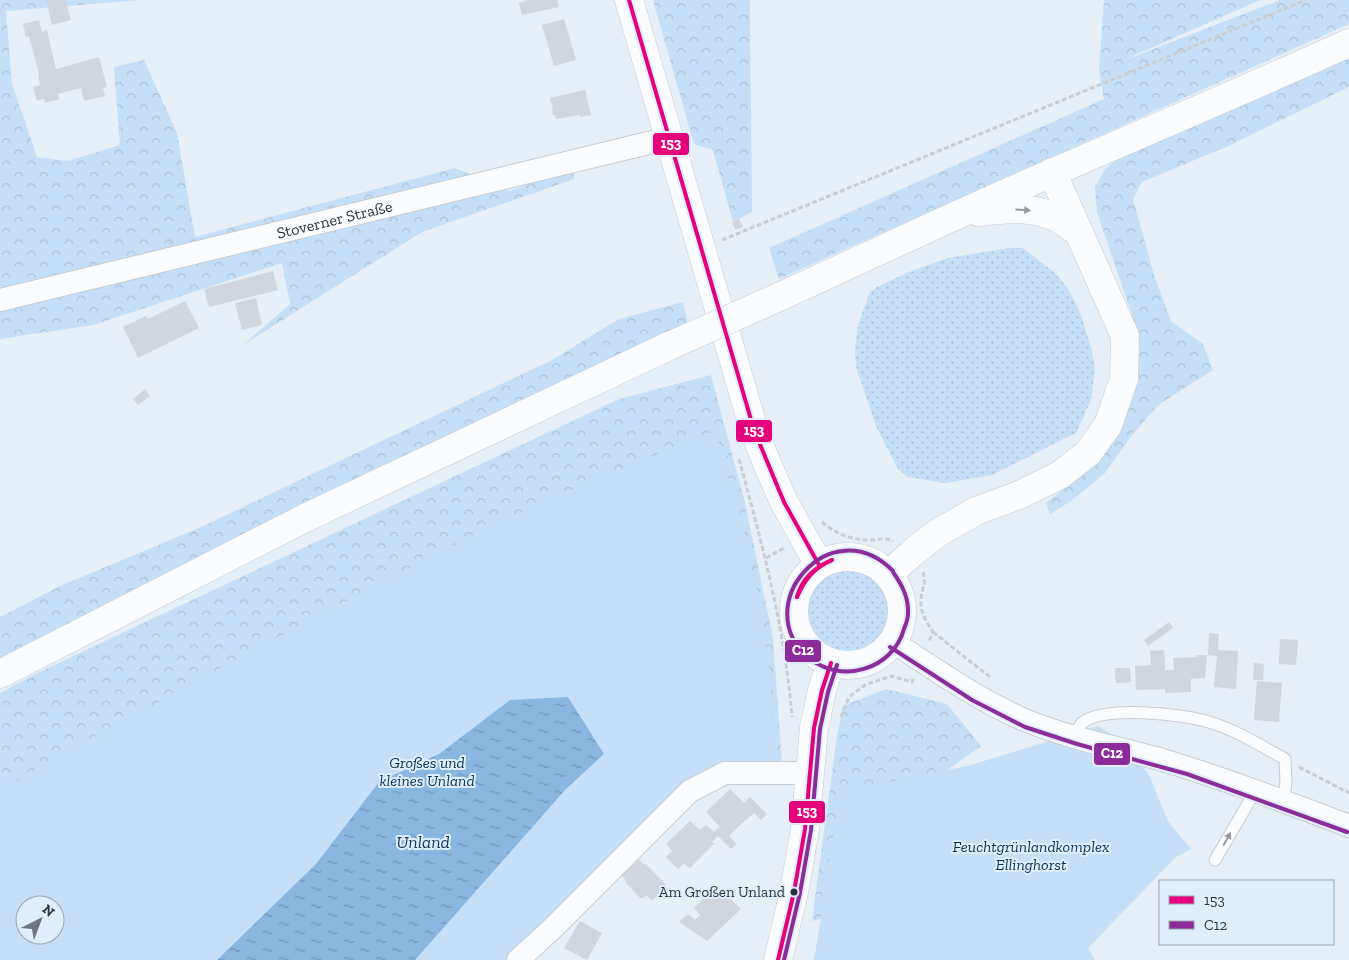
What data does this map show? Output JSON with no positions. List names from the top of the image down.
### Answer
{
  "streets": {
    "street": ["Stoverner Straße"]
  },
  "water": ["Unland"],
  "parks": ["Großes und kleines Unland", "Feuchtgrünlandkomplex Ellinghorst"],
  "places": ["Am Großen Unland"],
  "lines": ["transit line 153", "transit line C12"],
  "legend": ["153", "C12"],
  "north": "top right"
}
